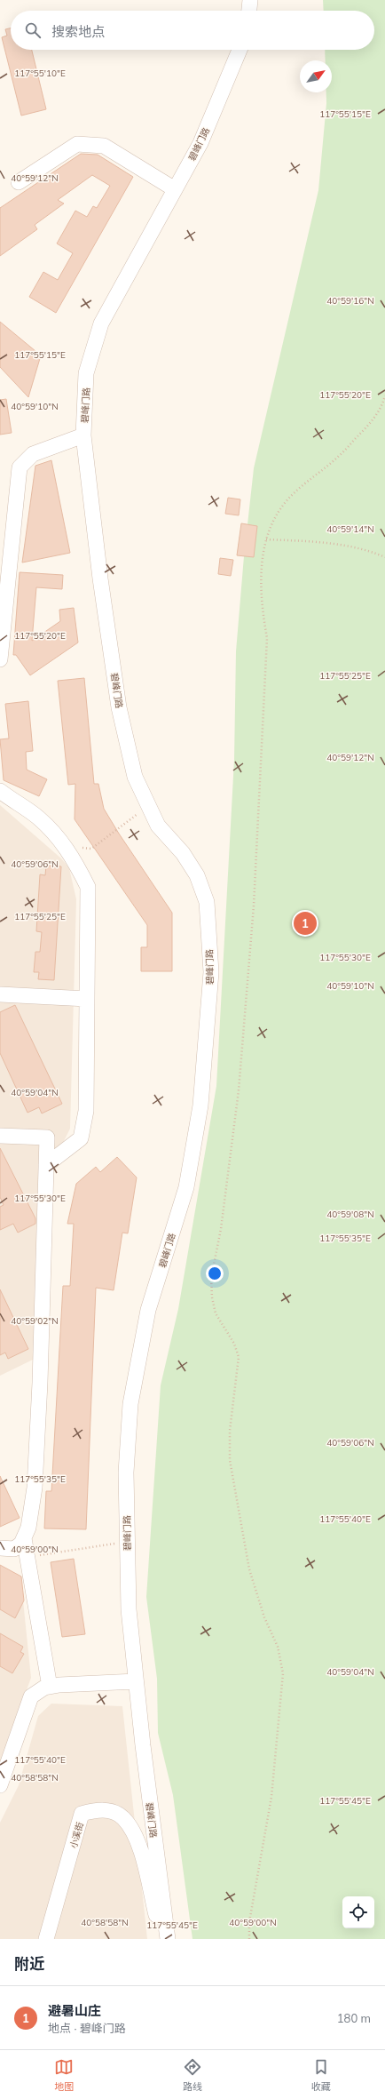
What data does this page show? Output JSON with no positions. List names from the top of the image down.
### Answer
{
  "streets": {
    "street": ["碧峰门路", "小溪街"]
  },
  "north": "top right",
  "page": {
    "search": "搜索地点",
    "pins": "1",
    "heading": "附近",
    "list": [
      {
        "mark": "1",
        "name": "避暑山庄",
        "note": "地点 · 碧峰门路",
        "value": "180 m"
      }
    ],
    "nav": ["地图", "路线", "收藏"]
  },
  "coordinates": [
    "117°55'10\"E",
    "117°55'15\"E",
    "40°59'12\"N",
    "40°59'16\"N",
    "117°55'20\"E",
    "40°59'10\"N",
    "40°59'14\"N",
    "117°55'25\"E",
    "40°59'06\"N",
    "117°55'30\"E",
    "40°59'04\"N",
    "40°59'08\"N",
    "117°55'35\"E",
    "40°59'02\"N",
    "117°55'40\"E",
    "40°59'00\"N",
    "40°58'58\"N",
    "117°55'45\"E"
  ]
}
